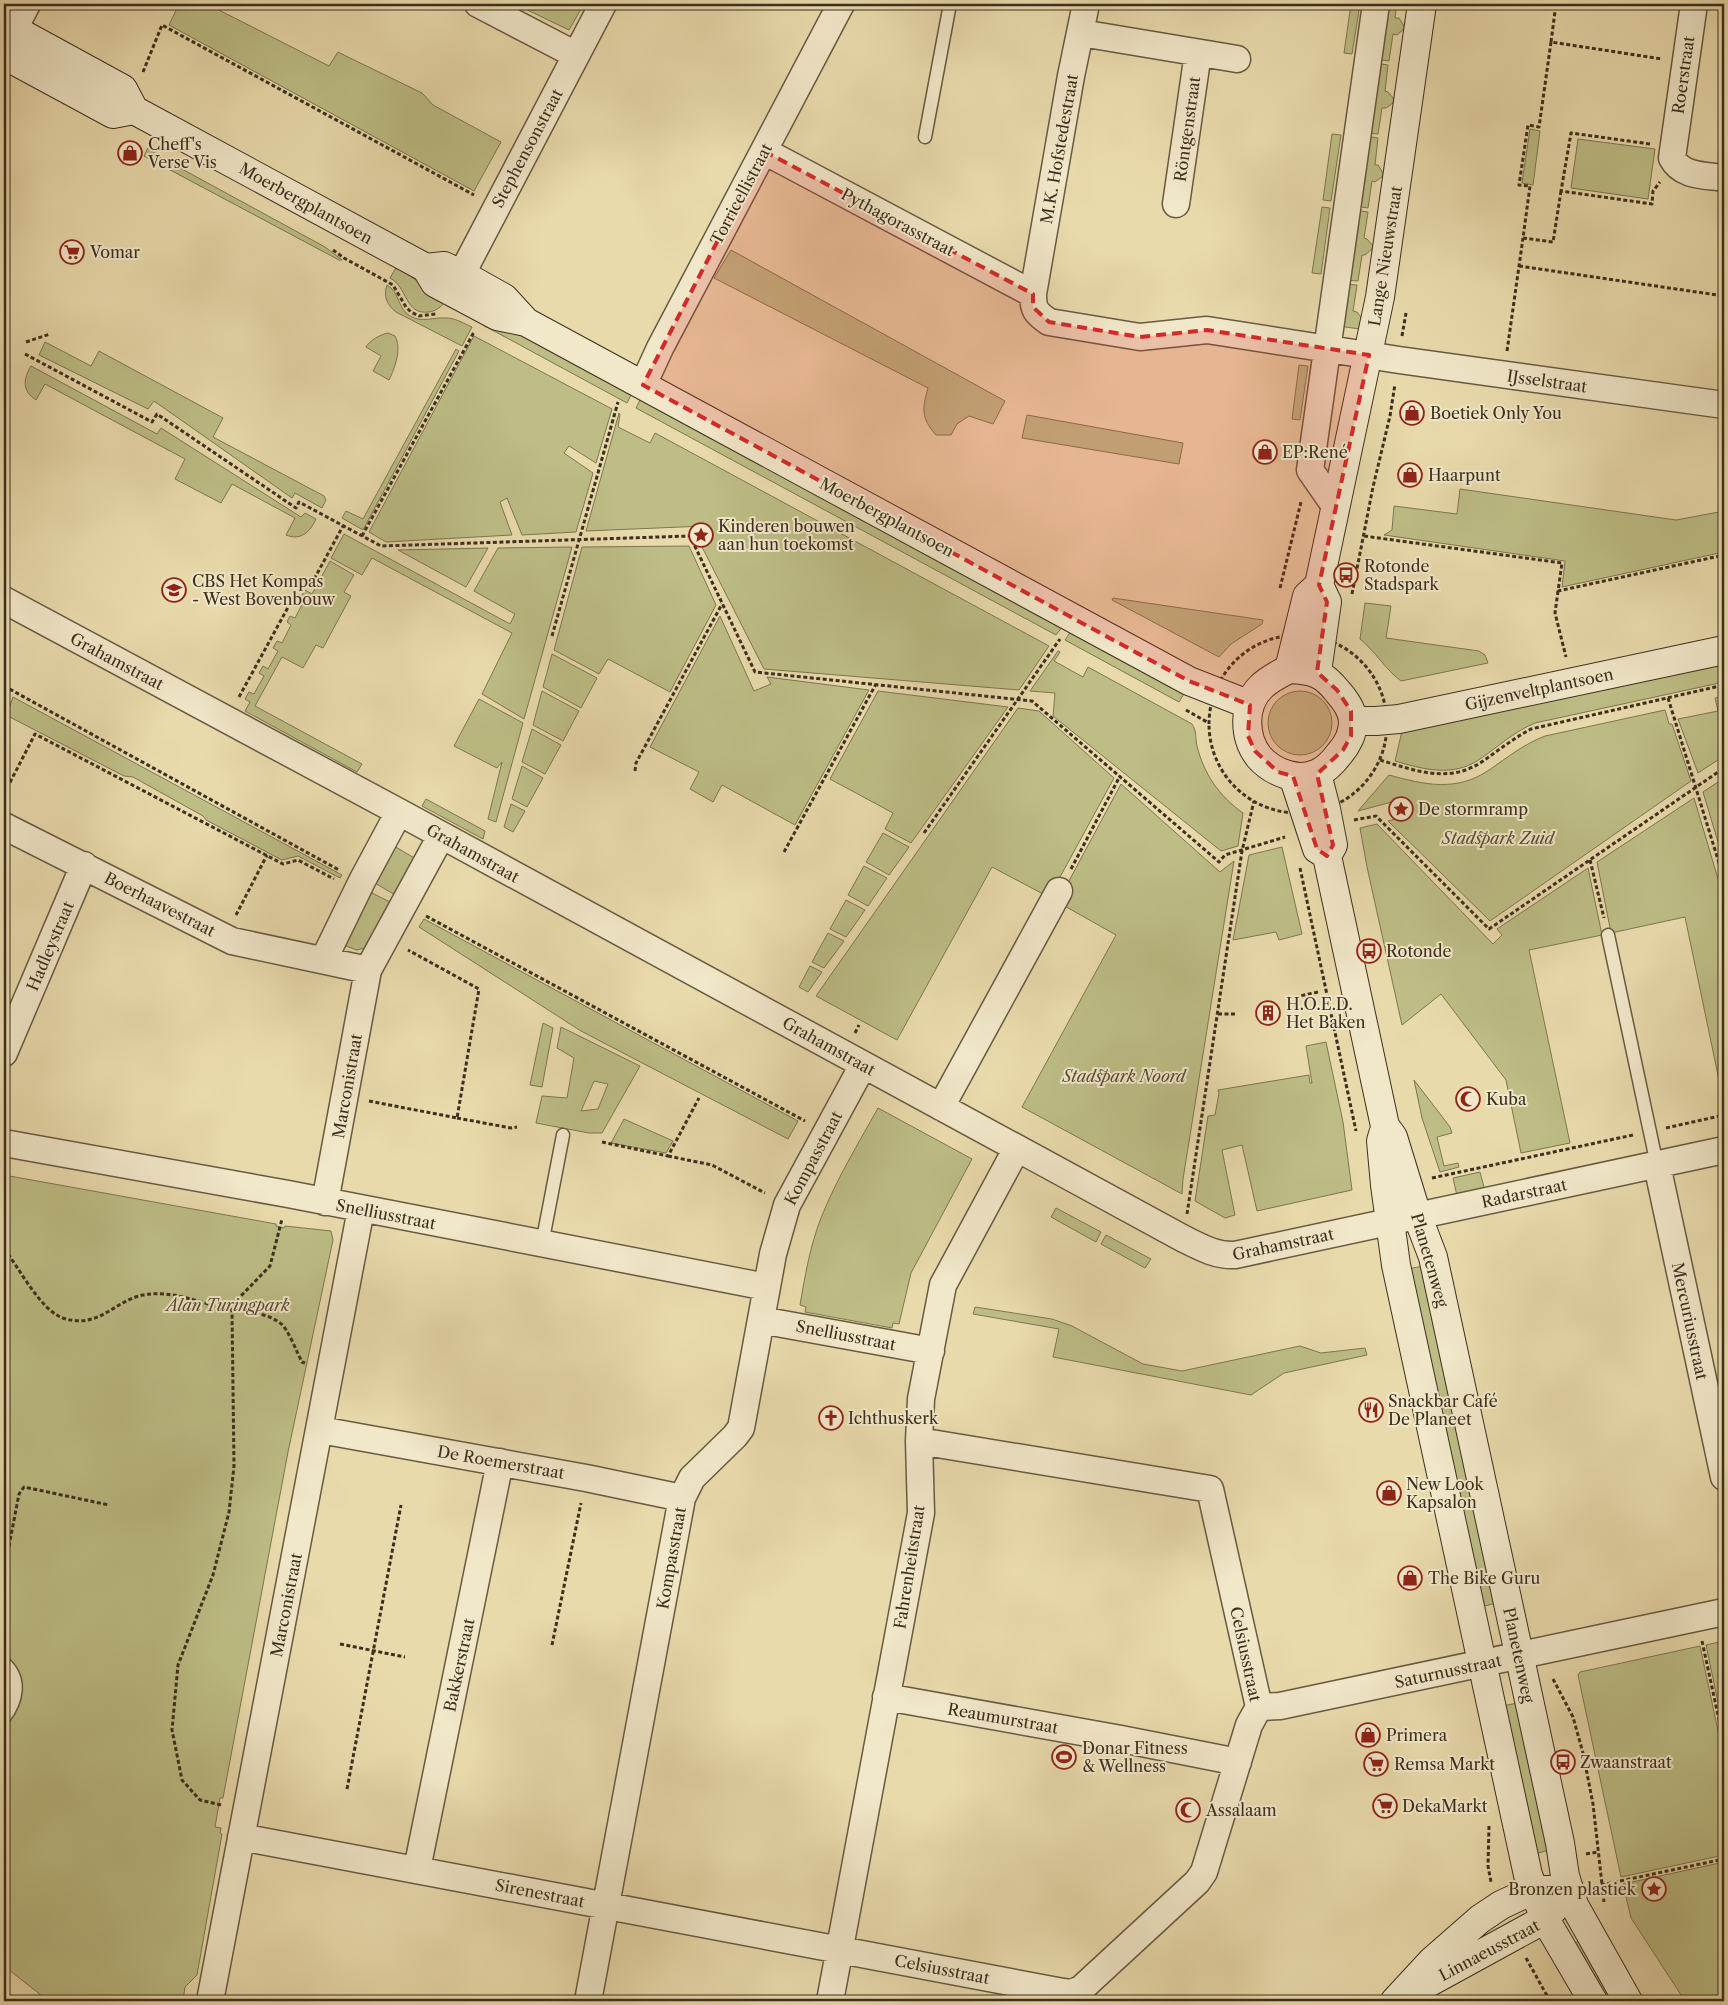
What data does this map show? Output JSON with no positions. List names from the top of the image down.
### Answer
{
  "streets": {
    "street": [
      "Roerstraat",
      "Röntgenstraat",
      "Stephensonstraat",
      "M.K. Hofstedestraat",
      "Torricellistraat",
      "Moerbergplantsoen",
      "Pythagorasstraat",
      "Lange Nieuwstraat",
      "IJsselstraat",
      "Grahamstraat",
      "Gijzenveltplantsoen",
      "Boerhaavestraat",
      "Hadleystraat",
      "Marconistraat",
      "Kompasstraat",
      "Radarstraat",
      "Snelliusstraat",
      "Planetenweg",
      "Mercuriusstraat",
      "De Roemerstraat",
      "Fahrenheitstraat",
      "Celsiusstraat",
      "Bakkerstraat",
      "Saturnusstraat",
      "Reaumurstraat",
      "Sirenestraat",
      "Linnaeusstraat"
    ]
  },
  "crossings": [
    ["Röntgenstraat", "M.K. Hofstedestraat"],
    ["Stephensonstraat", "Moerbergplantsoen"],
    ["M.K. Hofstedestraat", "Pythagorasstraat"],
    ["M.K. Hofstedestraat", "IJsselstraat"],
    ["Torricellistraat", "Moerbergplantsoen"],
    ["Torricellistraat", "Pythagorasstraat"],
    ["Moerbergplantsoen", "Lange Nieuwstraat"],
    ["Moerbergplantsoen", "Gijzenveltplantsoen"],
    ["Moerbergplantsoen", "Planetenweg"],
    ["Pythagorasstraat", "IJsselstraat"],
    ["Lange Nieuwstraat", "IJsselstraat"],
    ["Lange Nieuwstraat", "Gijzenveltplantsoen"],
    ["Lange Nieuwstraat", "Planetenweg"],
    ["Grahamstraat", "Marconistraat"],
    ["Grahamstraat", "Kompasstraat"],
    ["Grahamstraat", "Radarstraat"],
    ["Grahamstraat", "Planetenweg"],
    ["Grahamstraat", "Fahrenheitstraat"],
    ["Gijzenveltplantsoen", "Planetenweg"],
    ["Boerhaavestraat", "Hadleystraat"],
    ["Marconistraat", "Snelliusstraat"],
    ["Marconistraat", "De Roemerstraat"],
    ["Marconistraat", "Sirenestraat"],
    ["Kompasstraat", "Snelliusstraat"],
    ["Kompasstraat", "De Roemerstraat"],
    ["Kompasstraat", "Sirenestraat"],
    ["Radarstraat", "Planetenweg"],
    ["Radarstraat", "Mercuriusstraat"],
    ["Snelliusstraat", "Fahrenheitstraat"],
    ["Planetenweg", "Saturnusstraat"],
    ["Planetenweg", "Linnaeusstraat"],
    ["De Roemerstraat", "Bakkerstraat"],
    ["Fahrenheitstraat", "Celsiusstraat"],
    ["Fahrenheitstraat", "Reaumurstraat"],
    ["Fahrenheitstraat", "Sirenestraat"],
    ["Celsiusstraat", "Saturnusstraat"],
    ["Celsiusstraat", "Reaumurstraat"],
    ["Celsiusstraat", "Sirenestraat"],
    ["Bakkerstraat", "Sirenestraat"]
  ],
  "parks": ["Stadspark Zuid", "Stadspark Noord", "Alan Turingpark"],
  "places": {
    "shop": [
      "Cheff's Verse Vis",
      "Boetiek Only You",
      "EP:René",
      "Haarpunt",
      "New Look Kapsalon",
      "The Bike Guru",
      "Primera"
    ],
    "supermarket": ["Vomar", "Remsa Markt", "DekaMarkt"],
    "place": ["Kinderen bouwen aan hun toekomst", "De stormramp", "Bronzen plastiek"],
    "bus stop": ["Rotonde Stadspark", "Rotonde", "Zwaanstraat"],
    "school or university": ["CBS Het Kompas - West Bovenbouw"],
    "building": ["H.O.E.D. Het Baken"],
    "mosque": ["Kuba", "Assalaam"],
    "restaurant": ["Snackbar Café De Planeet"],
    "church": ["Ichthuskerk"],
    "sports": ["Donar Fitness & Wellness"]
  }
}
